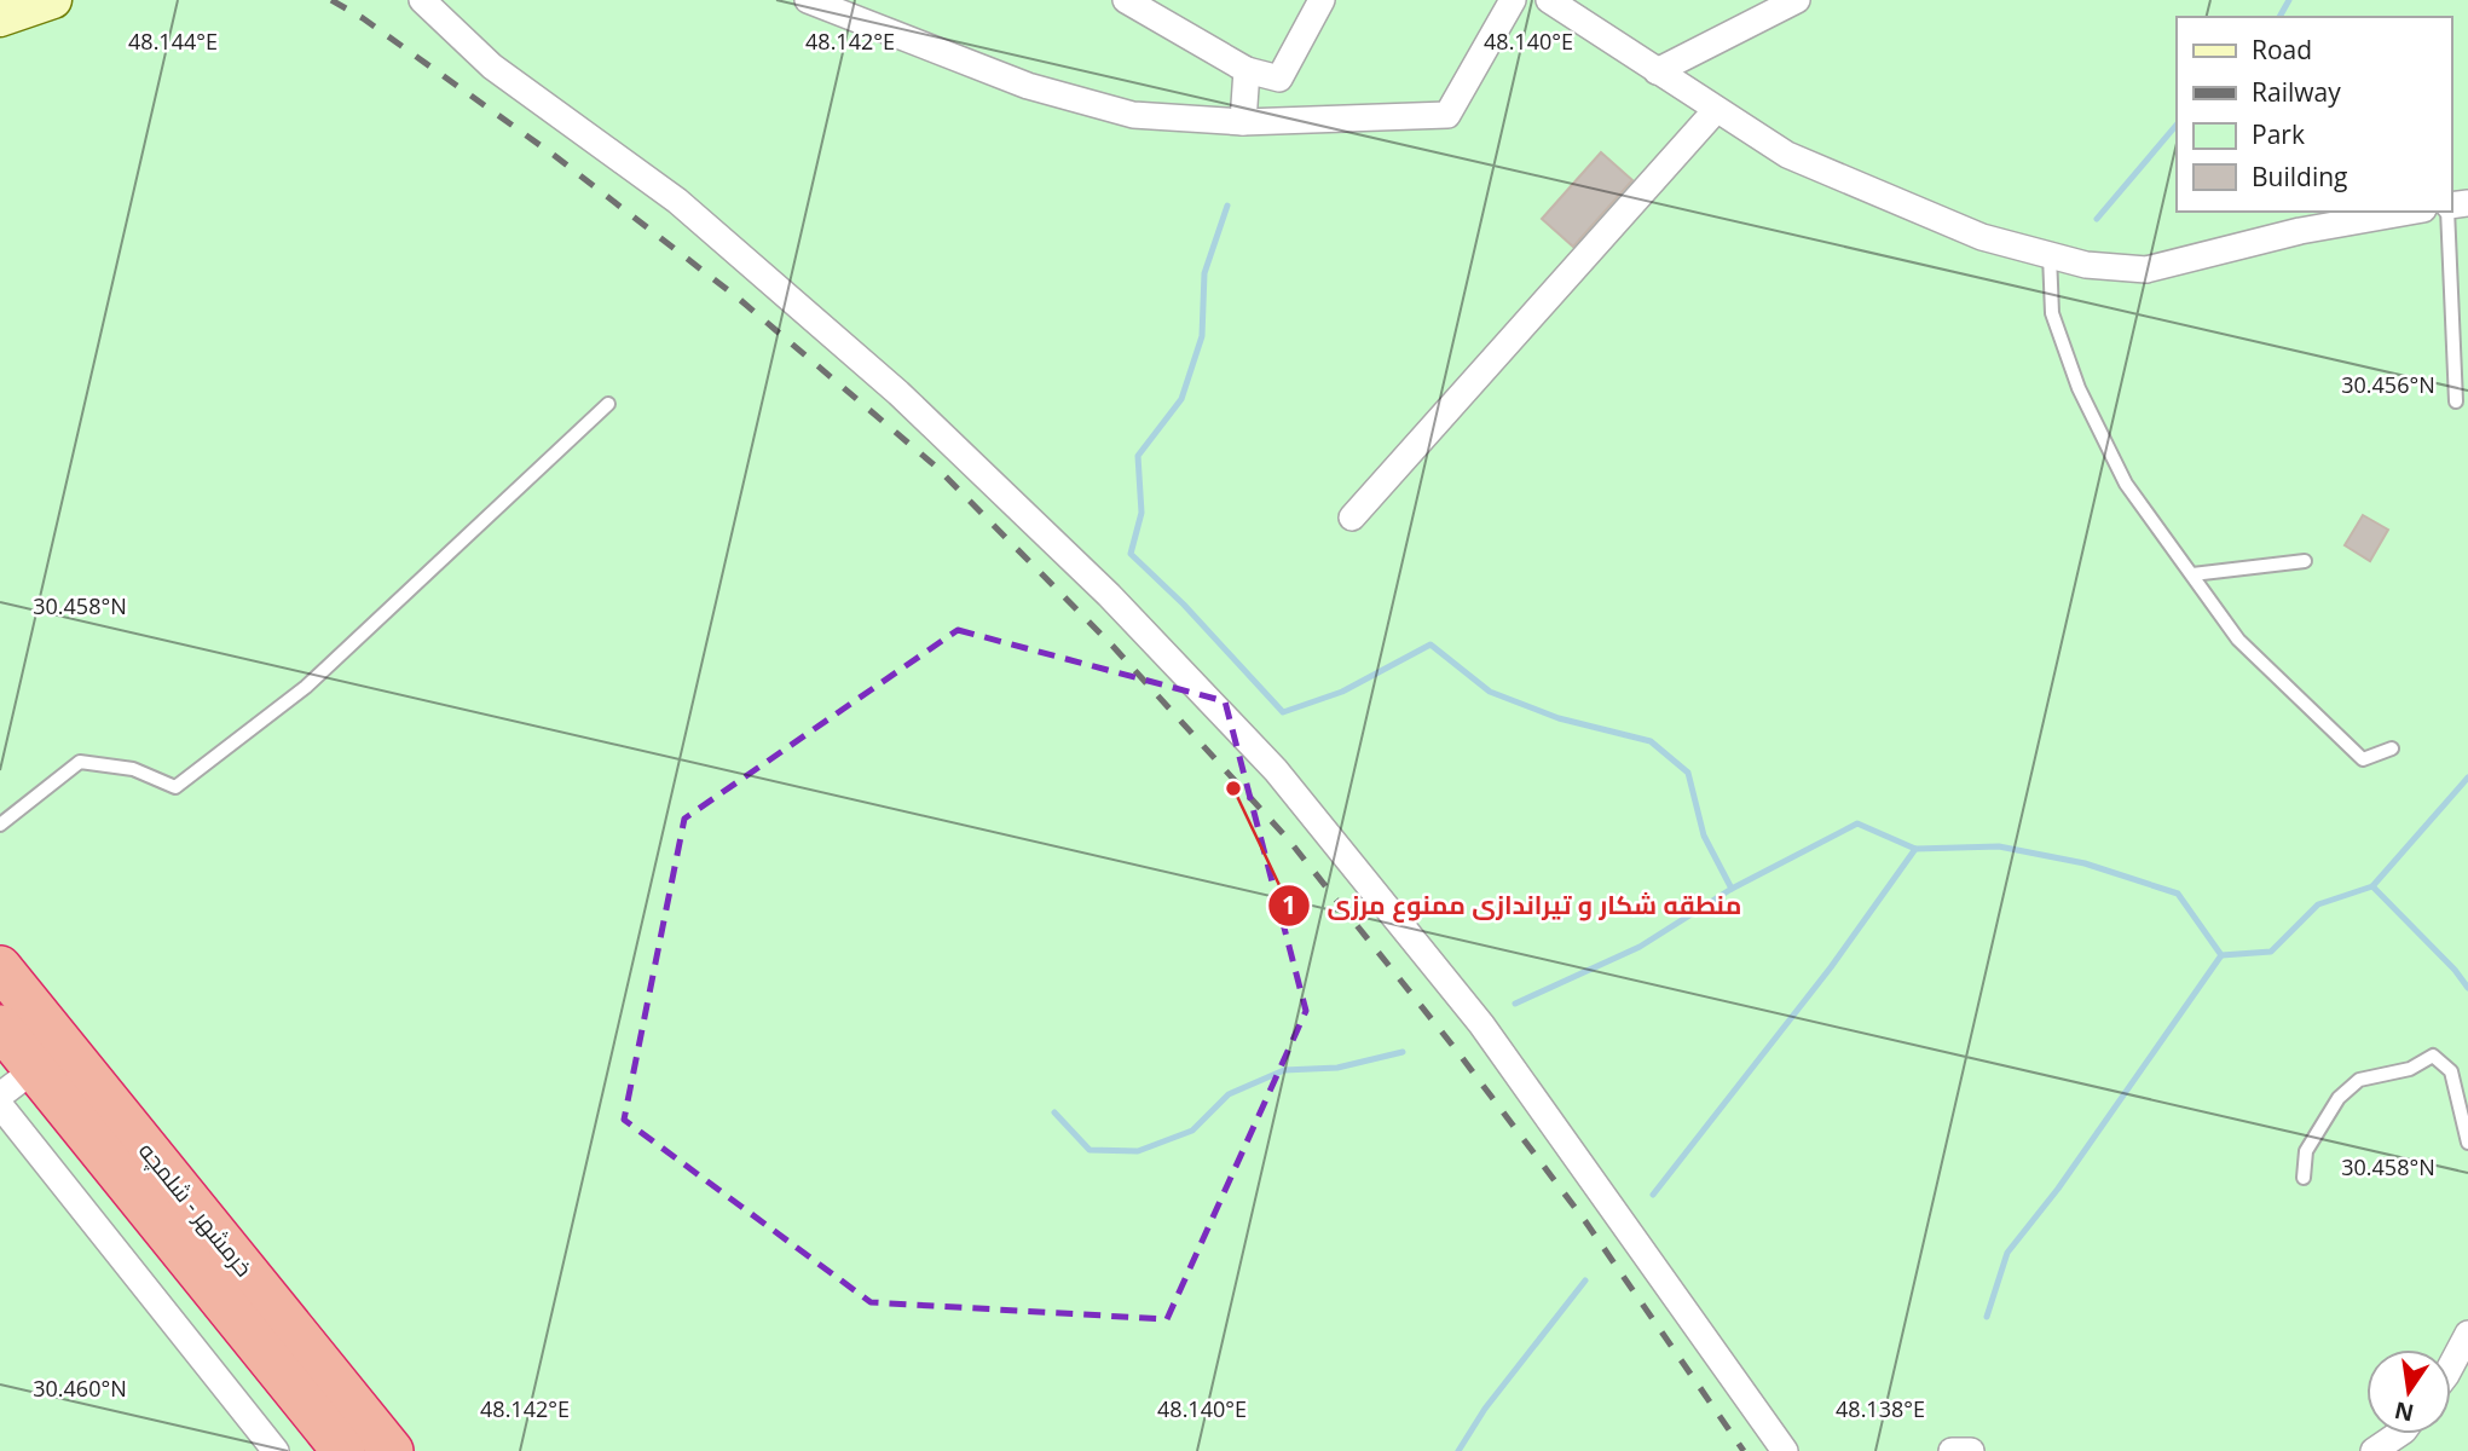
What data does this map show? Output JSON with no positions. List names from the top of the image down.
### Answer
{
  "streets": {
    "highway": ["خرمشهر - شلمچه"]
  },
  "places": ["منطقه شکار و تیراندازی ممنوع مرزی"],
  "legend": [
    "Road",
    "Railway",
    "Park",
    "Building"
  ],
  "north": "bottom",
  "coordinates": [
    "48.144°E",
    "48.142°E",
    "48.140°E",
    "30.456°N",
    "30.458°N",
    "30.460°N",
    "48.138°E"
  ]
}
